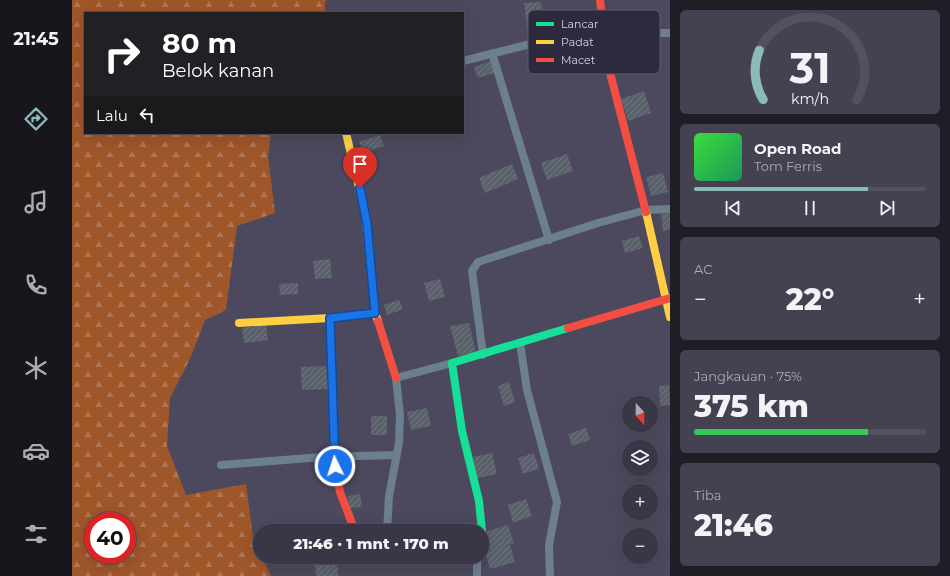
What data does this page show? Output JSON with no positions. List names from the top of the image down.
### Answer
{
  "legend": ["Lancar", "Padat", "Macet"],
  "north": "bottom",
  "page": {
    "tabs": "21:45",
    "turn": ["80 m", "Belok kanan"],
    "then": "Lalu",
    "song": ["Open Road", "Tom Ferris"],
    "tile": [
      "AC",
      ["Jangkauan · 75%", "375 km"],
      ["Tiba", "21:46"]
    ],
    "heat": ["−", "22°", "+"],
    "map_buttons": ["+", "−"],
    "limit": "40",
    "trip": "21:46 · 1 mnt · 170 m",
    "gauge": ["31", "km/h"]
  }
}
